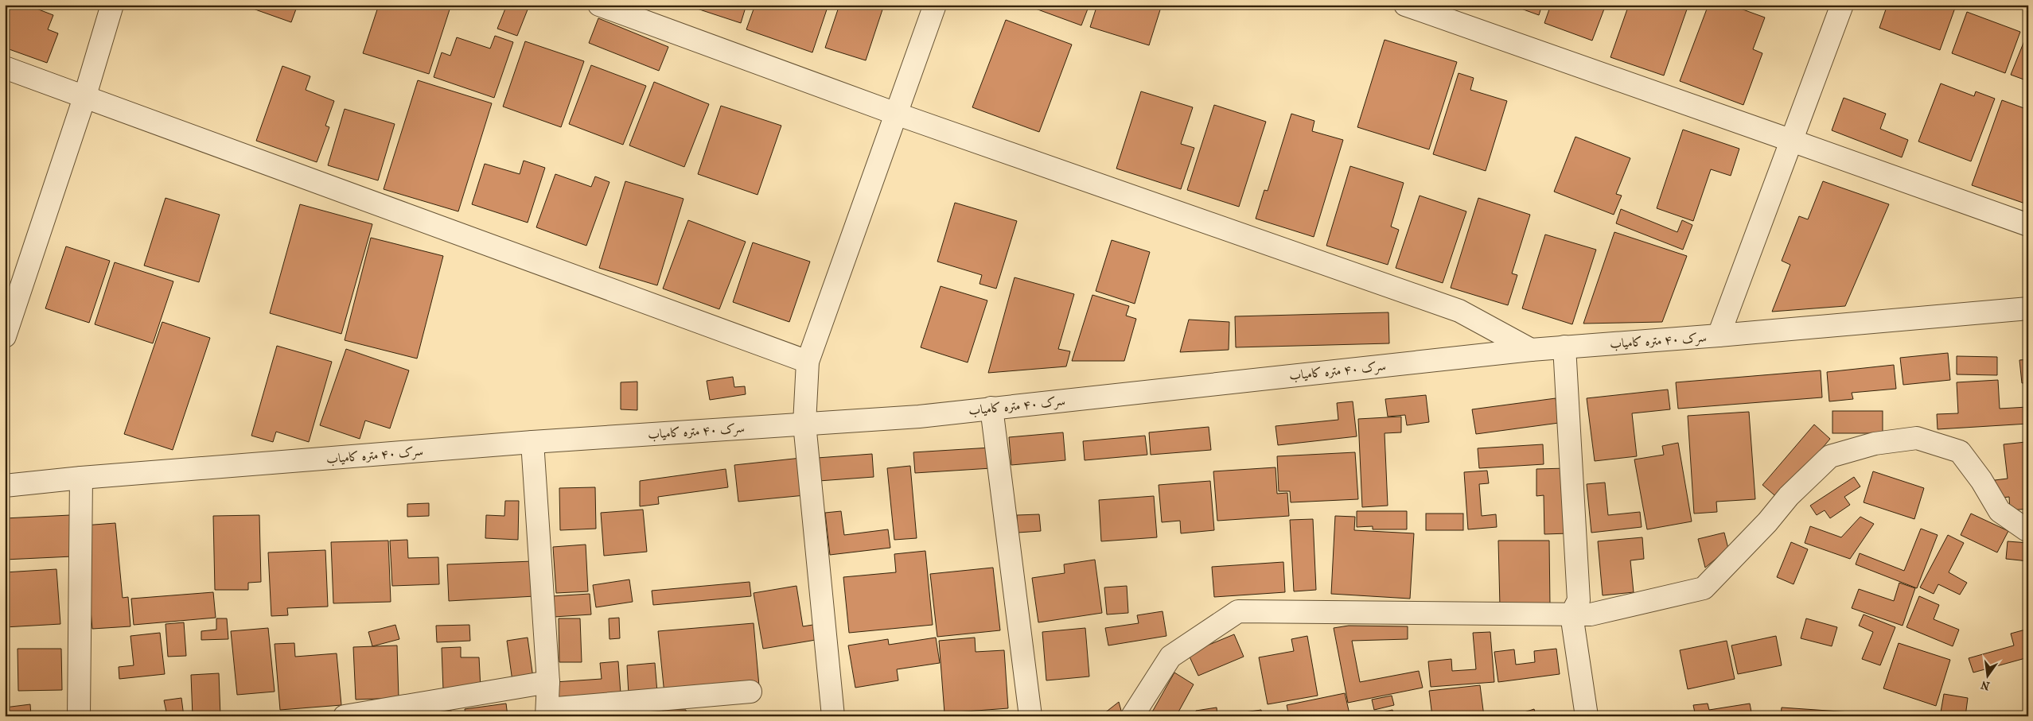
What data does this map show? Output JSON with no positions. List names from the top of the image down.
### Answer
{
  "streets": {
    "street": ["سرک ۴۰ متره کامیاب"]
  },
  "north": "bottom"
}
